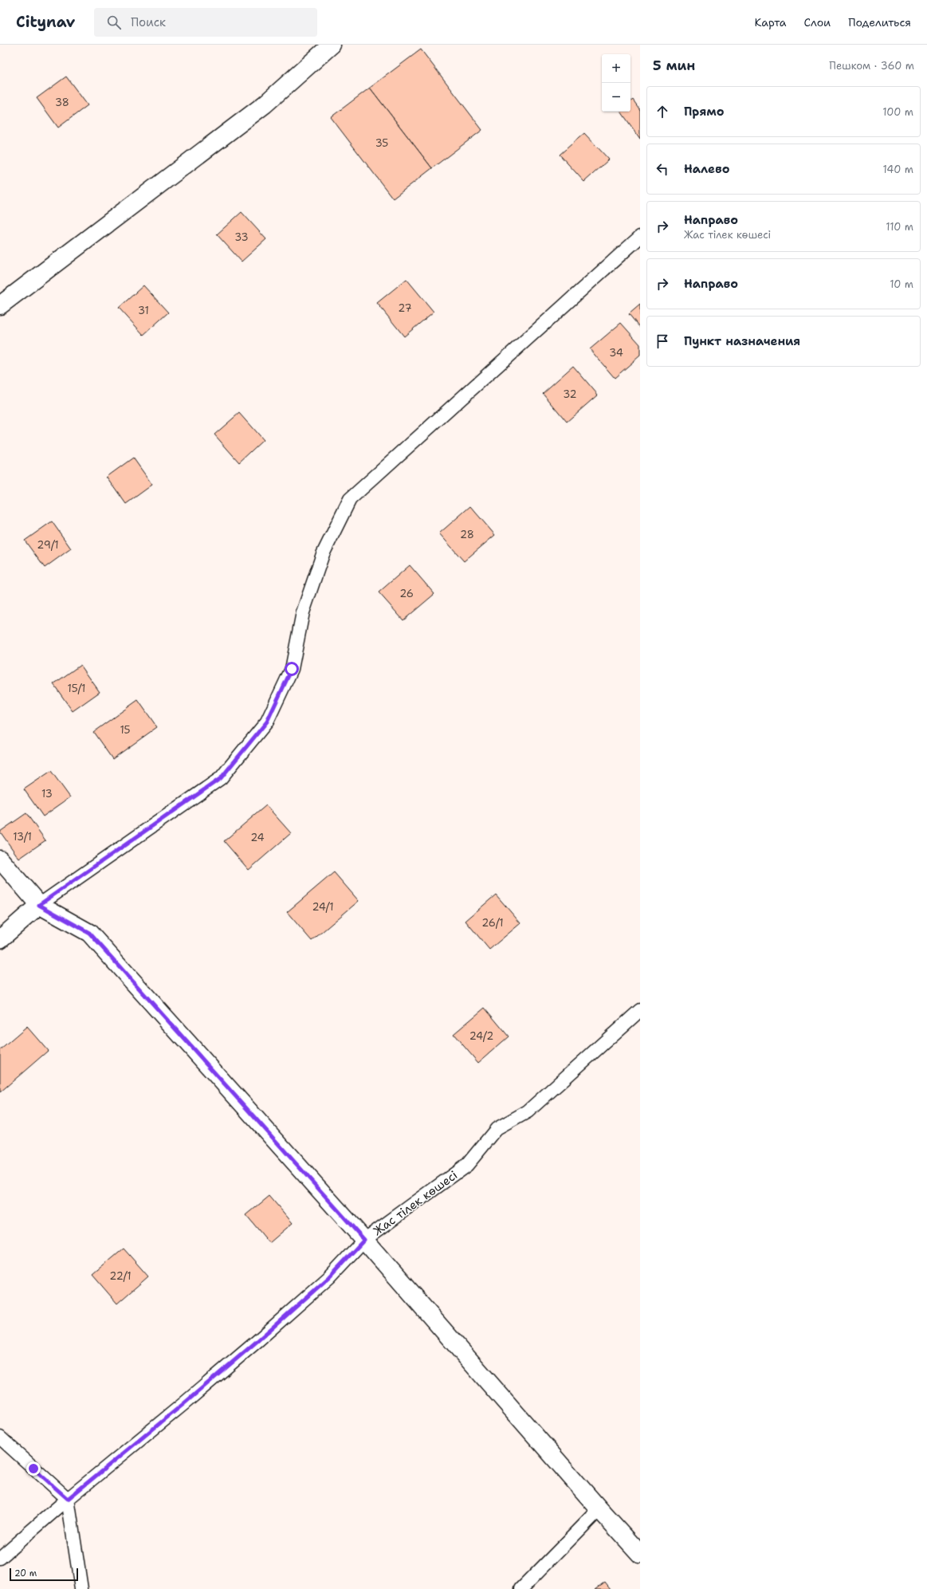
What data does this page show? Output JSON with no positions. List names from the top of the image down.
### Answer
{
  "streets": {
    "lane": ["Жас тілек көшесі"]
  },
  "house_numbers": [
    "38",
    "35",
    "33",
    "27",
    "31",
    "34",
    "32",
    "28",
    "29/1",
    "26",
    "15/1",
    "15",
    "13",
    "13/1",
    "24",
    "24/1",
    "26/1",
    "24/2",
    "22/1"
  ],
  "scale_bar": "20 m",
  "page": {
    "header": "Citynav",
    "search": "Поиск",
    "nav": ["Карта", "Слои", "Поделиться"],
    "heading": ["5 мин", "Пешком · 360 m"],
    "map_buttons": ["+", "−"],
    "list": [
      ["Прямо", "100 m"],
      ["Налево", "140 m"],
      ["Направо", "Жас тілек көшесі", "110 m"],
      ["Направо", "10 m"],
      "Пункт назначения"
    ],
    "scale": "20 m"
  }
}
